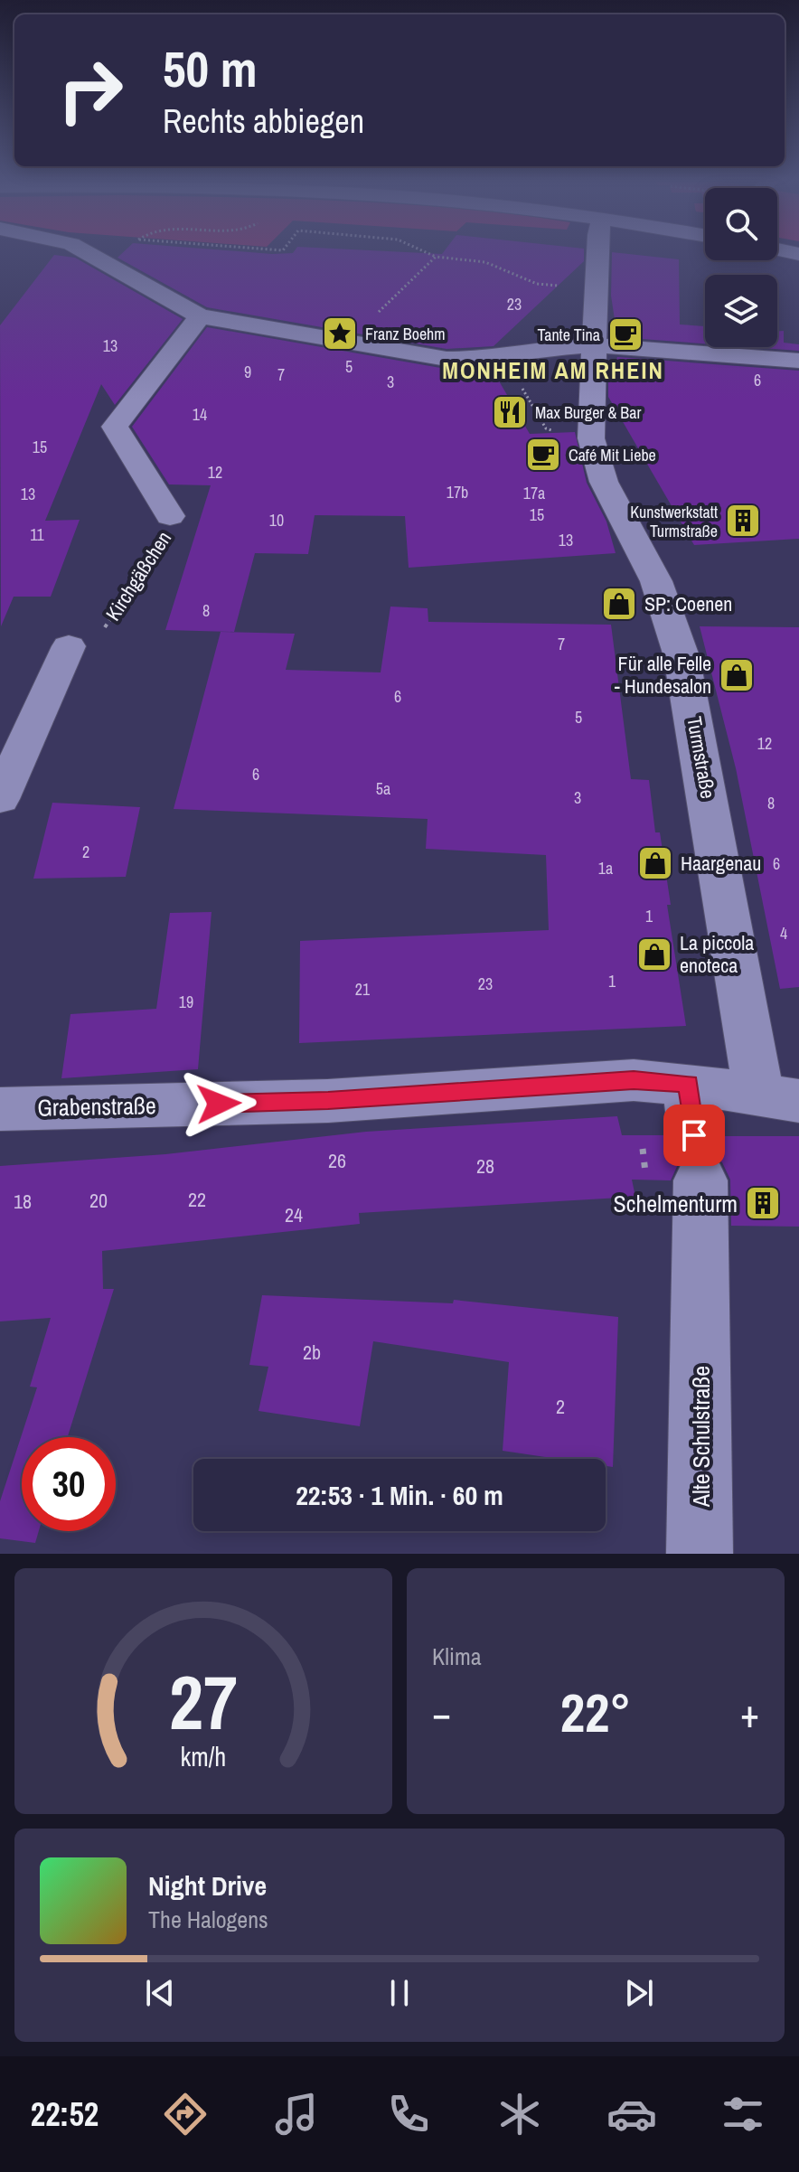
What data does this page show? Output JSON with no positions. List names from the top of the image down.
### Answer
{
  "streets": {
    "street": [
      "Kirchgäßchen",
      "Turmstraße",
      "Grabenstraße",
      "Alte Schulstraße"
    ]
  },
  "crossings": [
    ["Turmstraße", "Grabenstraße"],
    ["Grabenstraße", "Alte Schulstraße"]
  ],
  "districts": ["MONHEIM AM RHEIN"],
  "places": {
    "place": ["Franz Boehm"],
    "cafe": ["Tante Tina", "Café Mit Liebe"],
    "restaurant": ["Max Burger & Bar"],
    "building": ["Kunstwerkstatt Turmstraße", "Schelmenturm"],
    "shop": [
      "SP: Coenen",
      "Für alle Felle - Hundesalon",
      "Haargenau",
      "La piccola enoteca"
    ]
  },
  "house_numbers": [
    "23",
    "13",
    "5",
    "9",
    "7",
    "6",
    "3",
    "14",
    "15",
    "12",
    "17b",
    "17a",
    "13",
    "15",
    "10",
    "11",
    "13",
    "8",
    "7",
    "6",
    "5",
    "12",
    "6",
    "5a",
    "3",
    "8",
    "2",
    "6",
    "1a",
    "1",
    "4",
    "1",
    "23",
    "21",
    "19",
    "26",
    "28",
    "22",
    "20",
    "18",
    "24",
    "2b",
    "2"
  ],
  "page": {
    "turn": ["50 m", "Rechts abbiegen"],
    "limit": "30",
    "trip": "22:53 · 1 Min. · 60 m",
    "tile": "Klima",
    "heat": ["−", "22°", "+"],
    "song": ["Night Drive", "The Halogens"],
    "tabs": "22:52",
    "gauge": ["27", "km/h"]
  }
}
